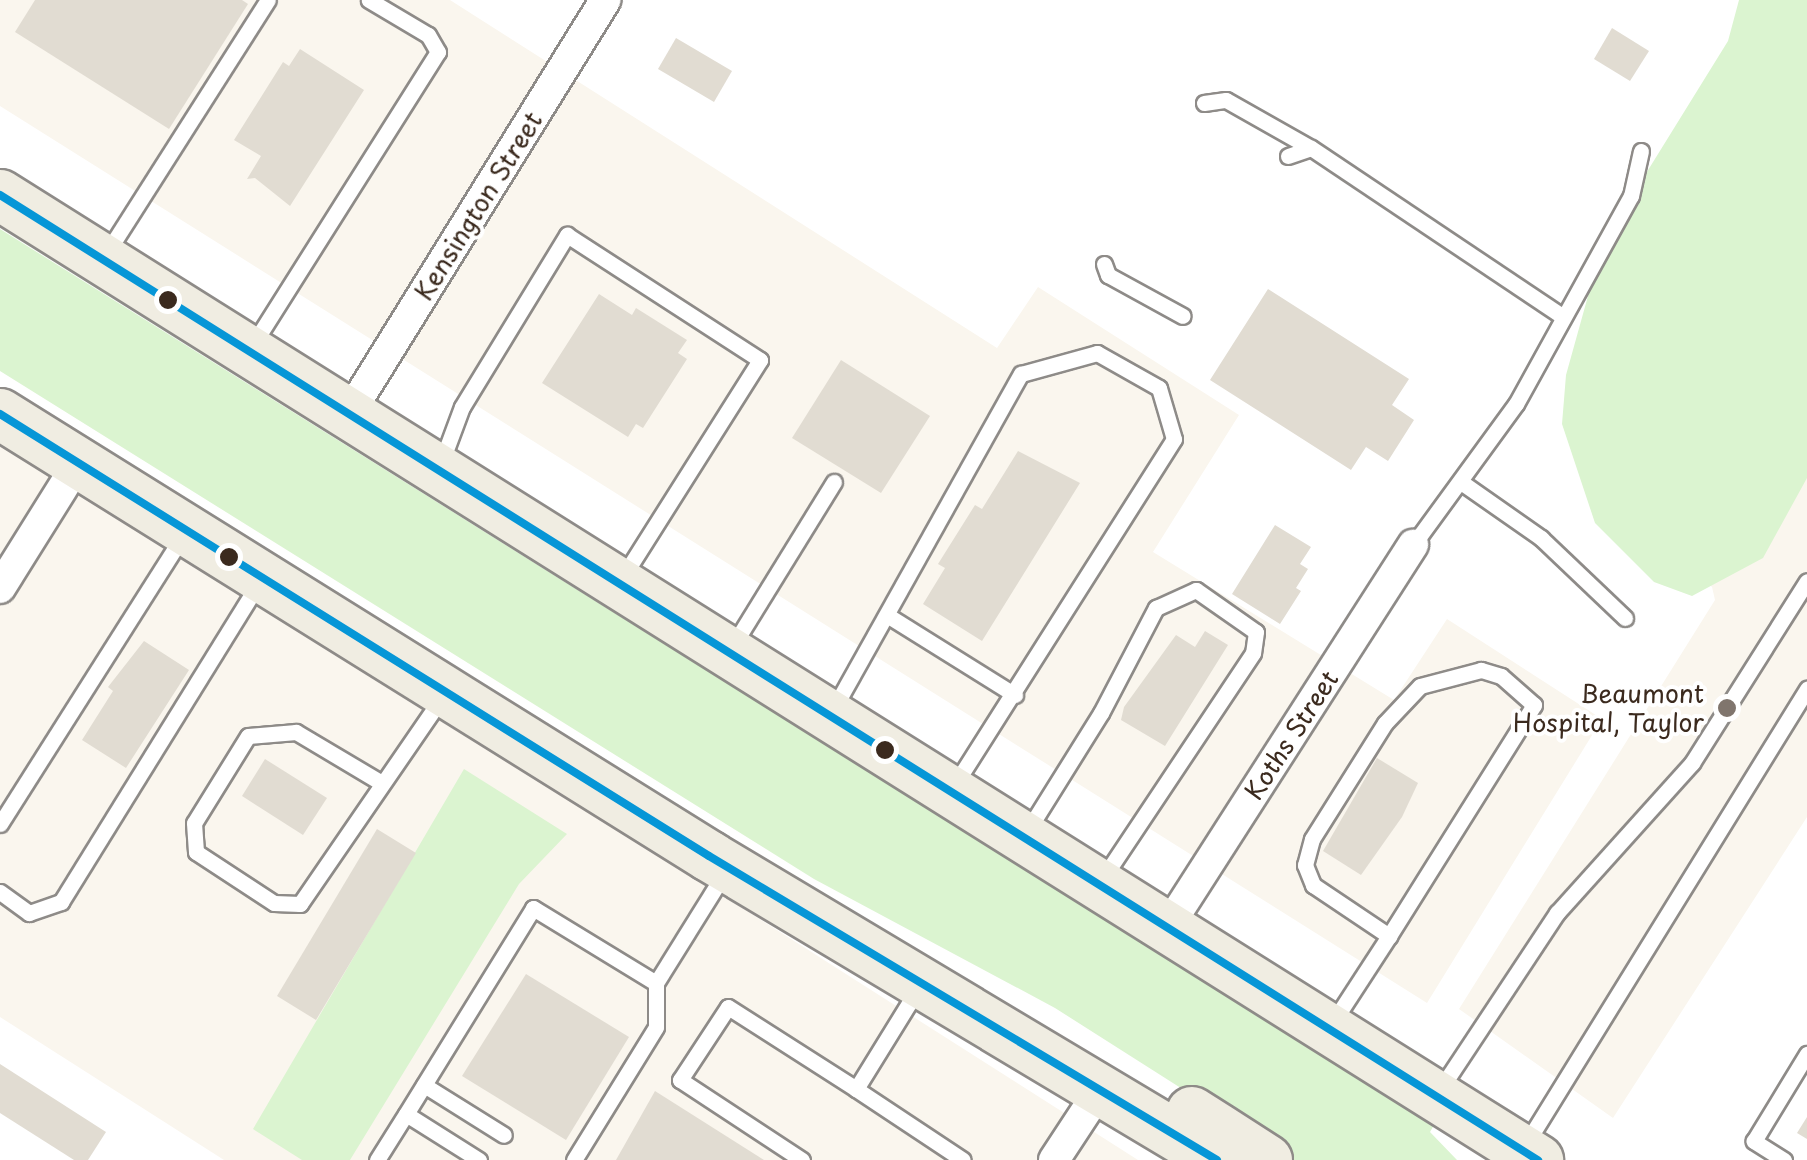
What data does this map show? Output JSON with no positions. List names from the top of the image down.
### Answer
{
  "streets": {
    "street": ["Kensington Street", "Koths Street"]
  },
  "places": ["Beaumont Hospital, Taylor"]
}
